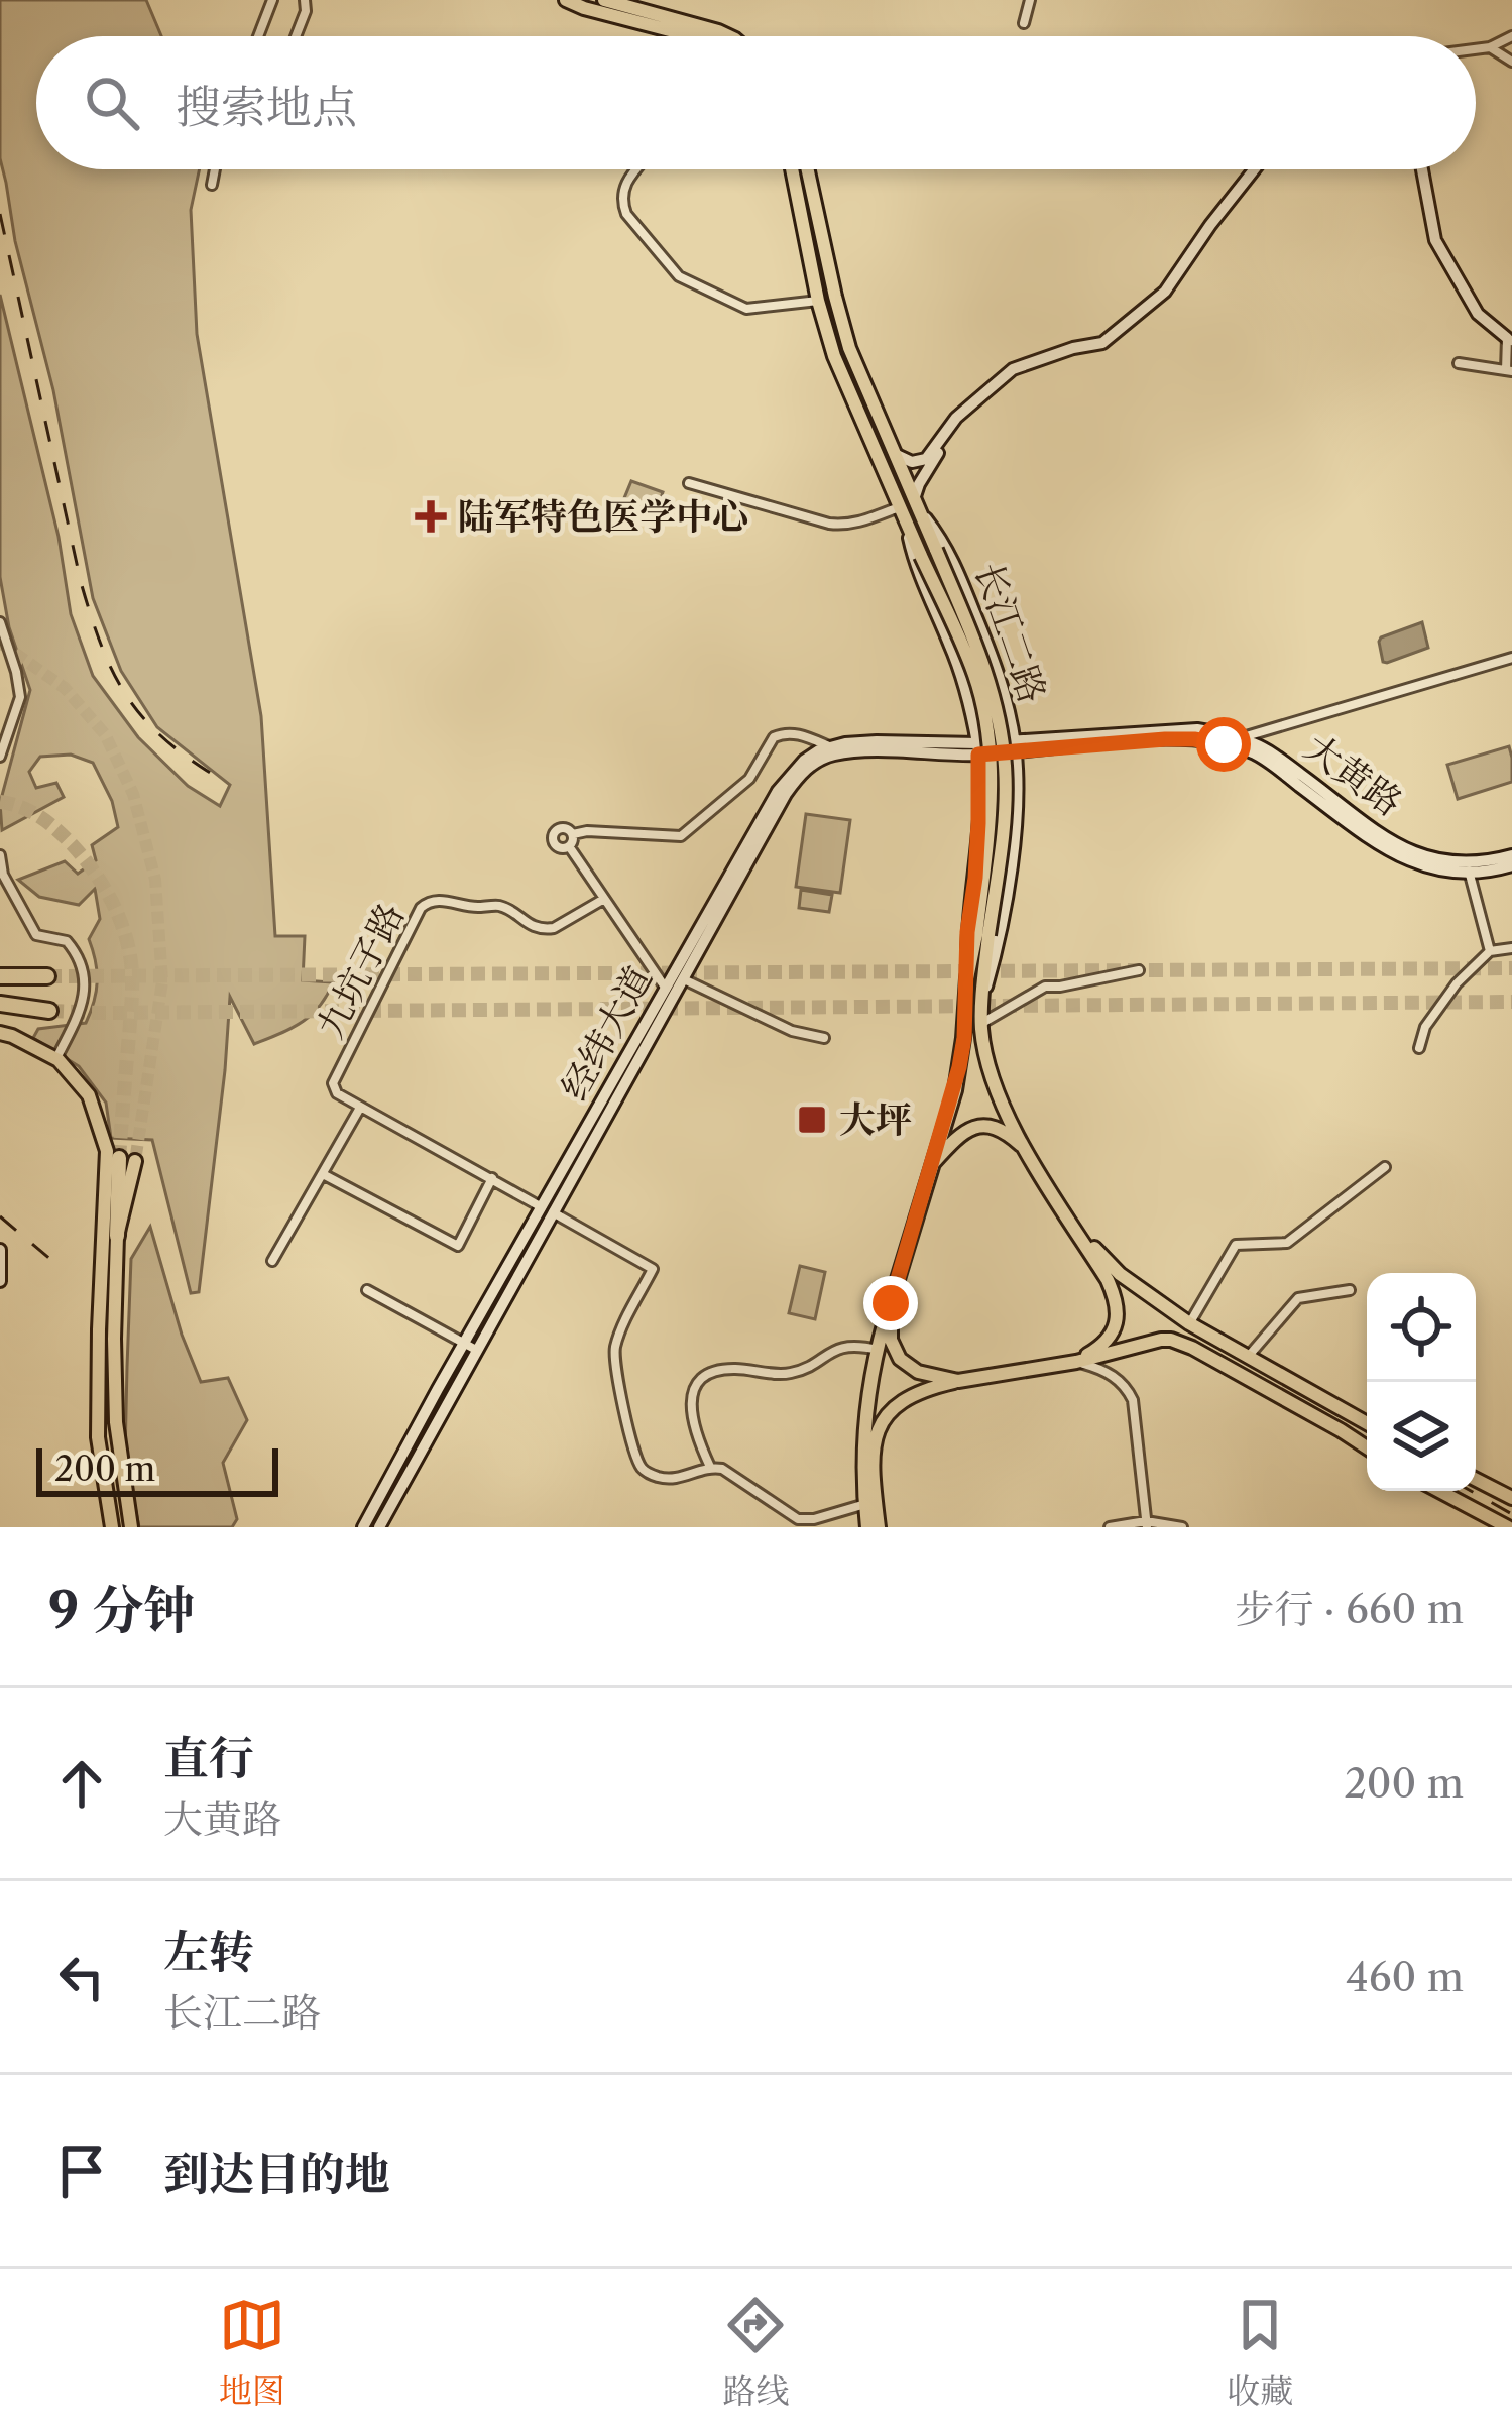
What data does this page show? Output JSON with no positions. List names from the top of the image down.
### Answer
{
  "streets": {
    "main road": ["长江二路", "大黄路", "经纬大道"],
    "street": ["九坑子路"]
  },
  "crossings": [
    ["长江二路", "大黄路"]
  ],
  "places": {
    "health": ["陆军特色医学中心"],
    "transit": ["大坪"]
  },
  "scale_bar": "200 m",
  "page": {
    "search": "搜索地点",
    "scale": "200 m",
    "heading": ["9 分钟", "步行 · 660 m"],
    "list": [
      ["直行", "大黄路", "200 m"],
      ["左转", "长江二路", "460 m"],
      "到达目的地"
    ],
    "nav": ["地图", "路线", "收藏"]
  }
}
